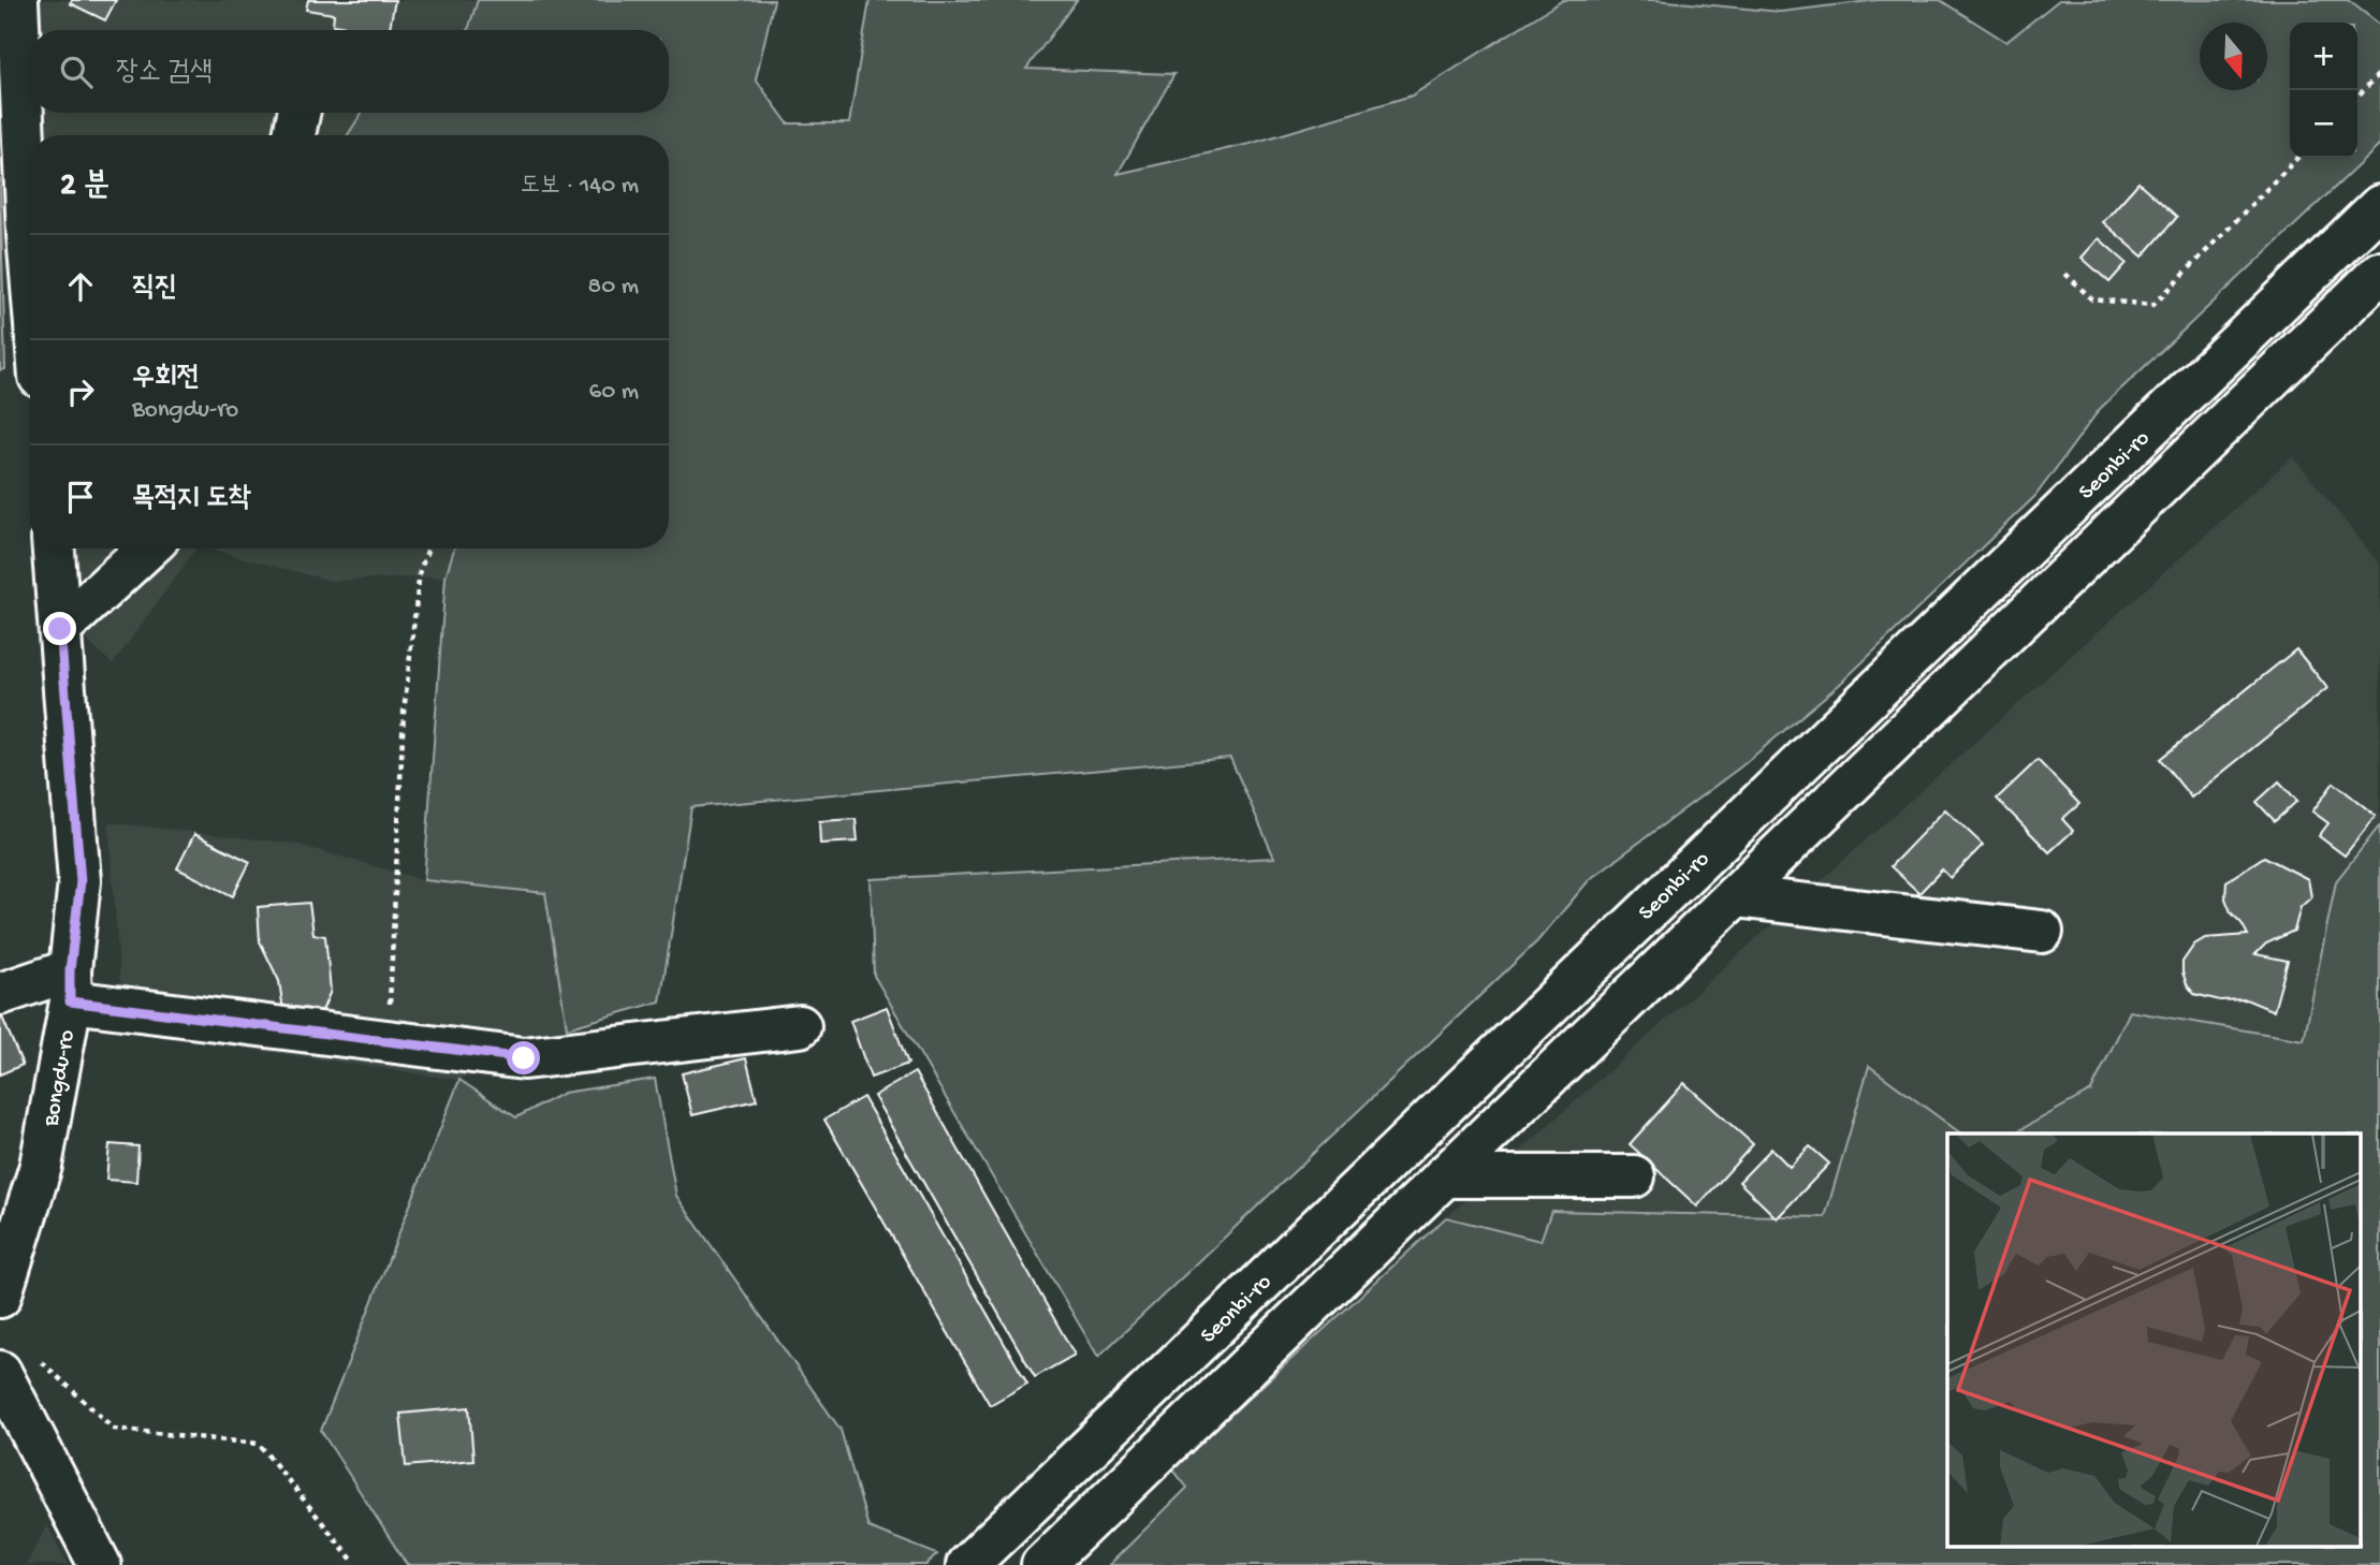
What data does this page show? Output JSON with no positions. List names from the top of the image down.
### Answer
{
  "streets": {
    "main road": ["Seonbi-ro", "Bongdu-ro"]
  },
  "north": "bottom",
  "page": {
    "map_buttons": ["+", "−"],
    "search": "장소 검색",
    "heading": ["2 분", "도보 · 140 m"],
    "list": [
      ["직진", "80 m"],
      ["우회전", "Bongdu-ro", "60 m"],
      "목적지 도착"
    ]
  }
}
